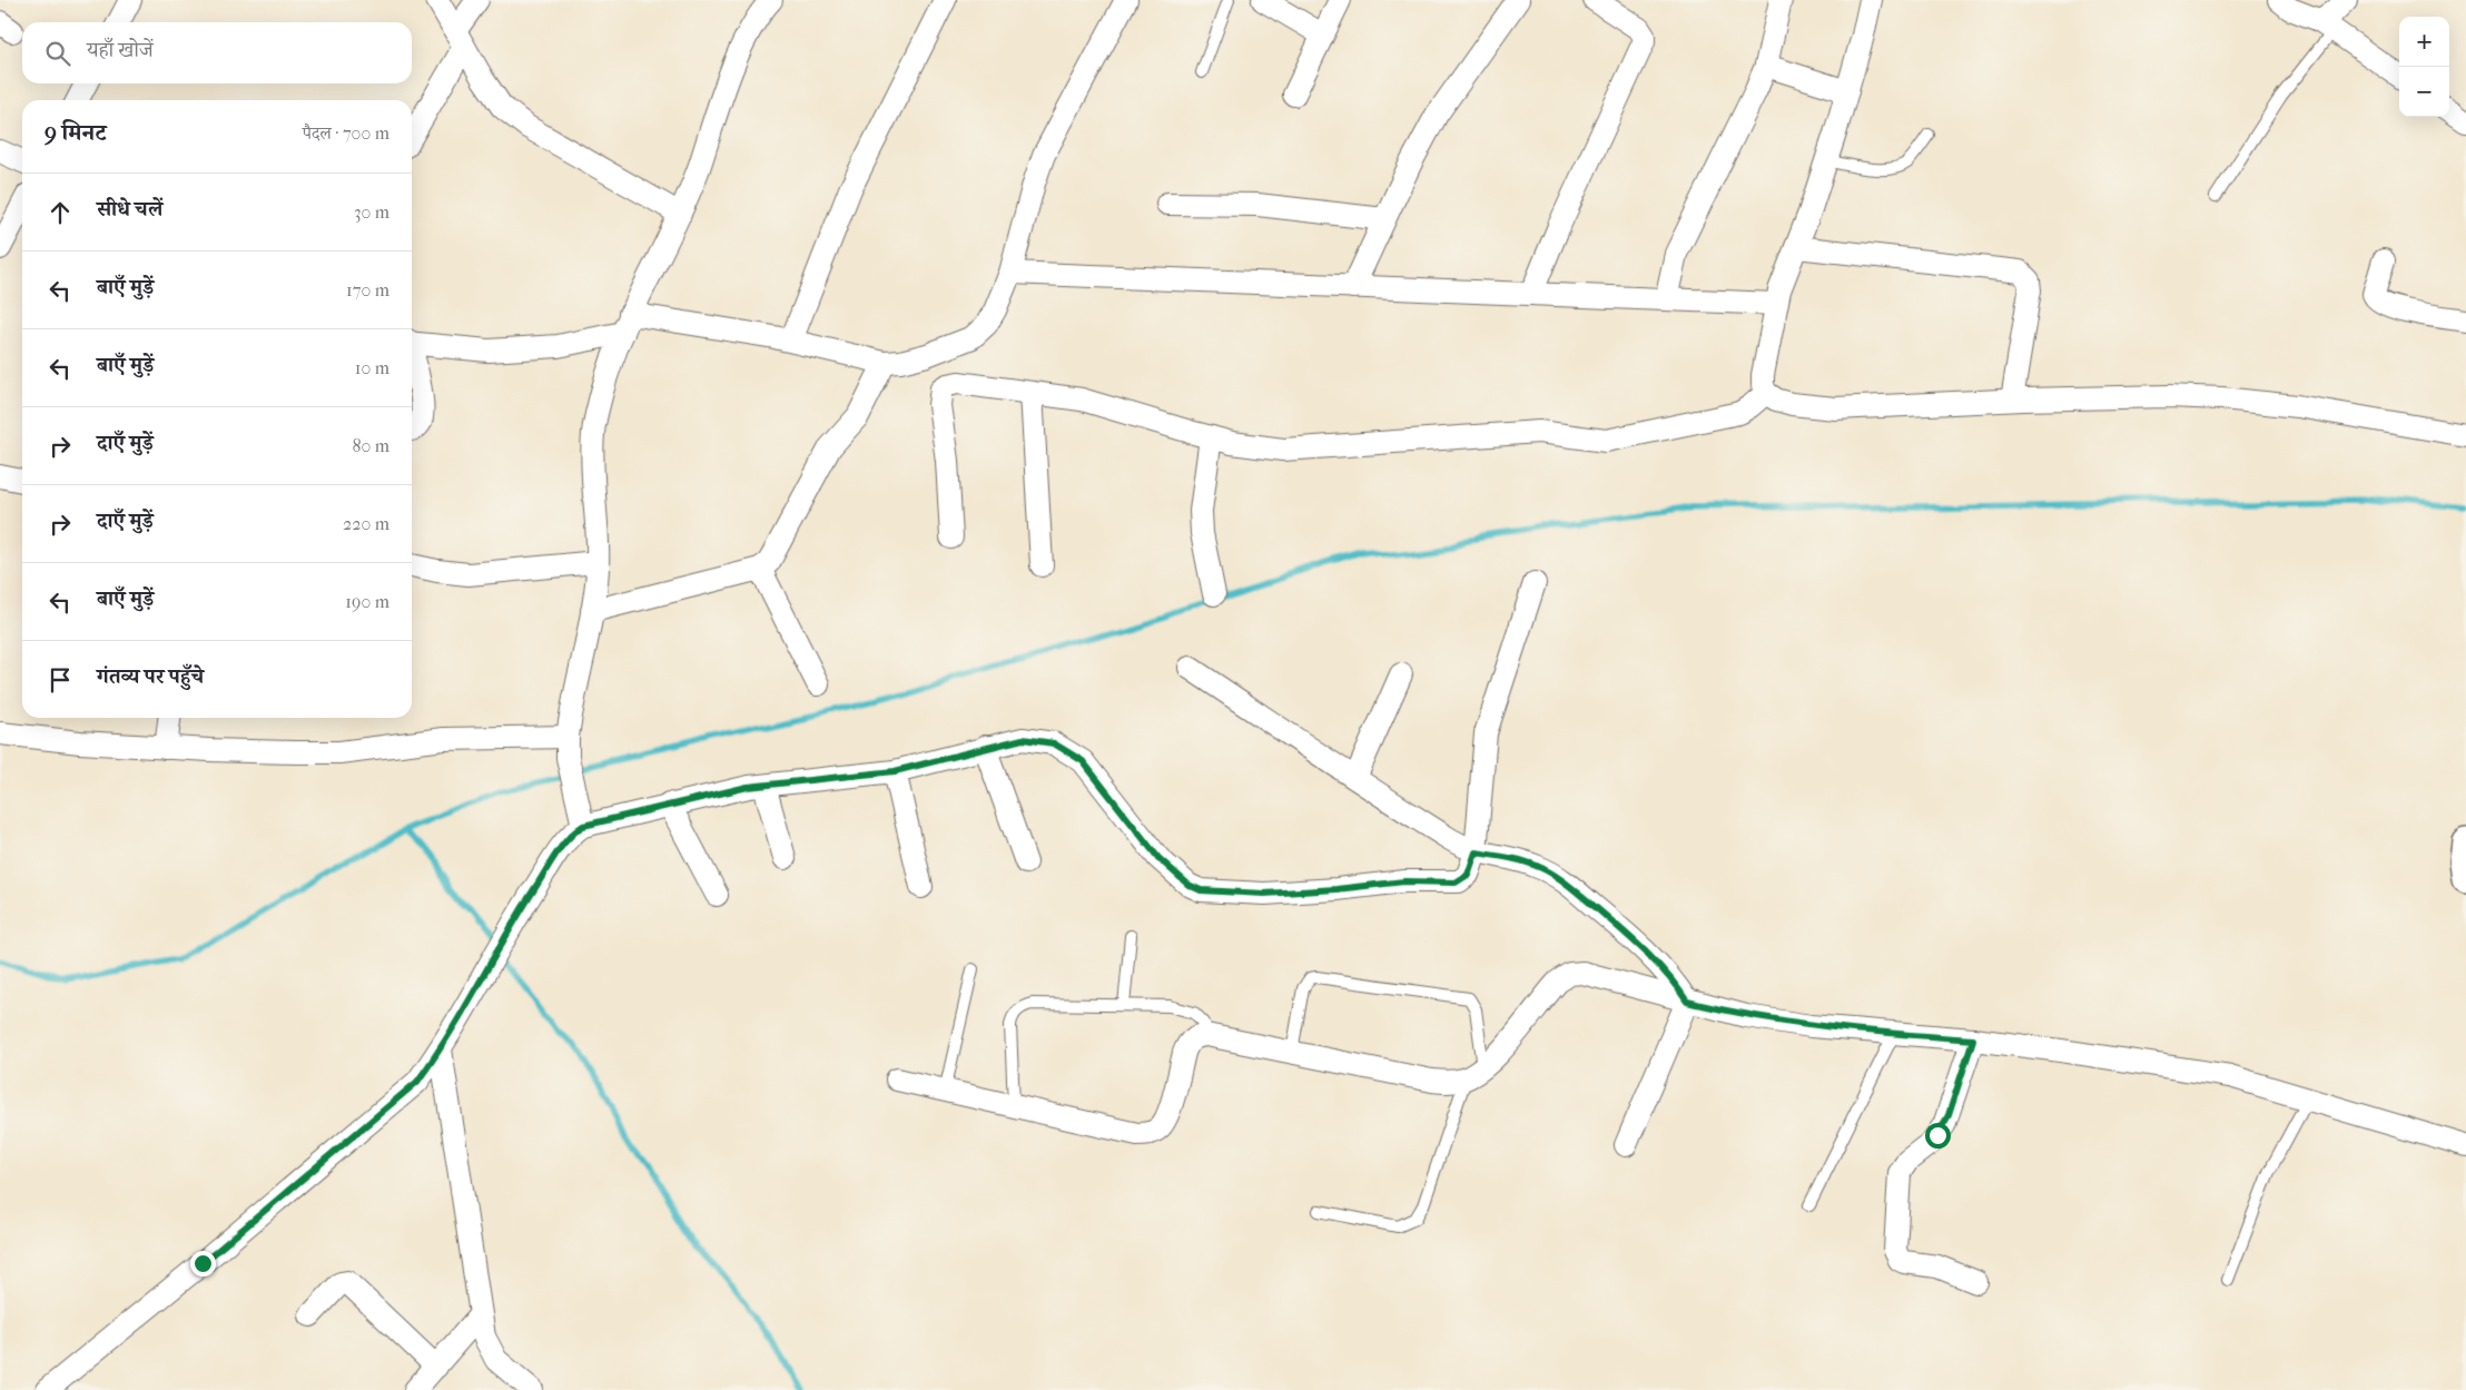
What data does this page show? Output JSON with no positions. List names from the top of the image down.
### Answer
{
  "page": {
    "map_buttons": ["+", "−"],
    "search": "यहाँ खोजें",
    "heading": ["9 मिनट", "पैदल · 700 m"],
    "list": [
      ["सीधे चलें", "30 m"],
      ["बाएँ मुड़ें", "170 m"],
      ["बाएँ मुड़ें", "10 m"],
      ["दाएँ मुड़ें", "80 m"],
      ["दाएँ मुड़ें", "220 m"],
      ["बाएँ मुड़ें", "190 m"],
      "गंतव्य पर पहुँचे"
    ]
  }
}
